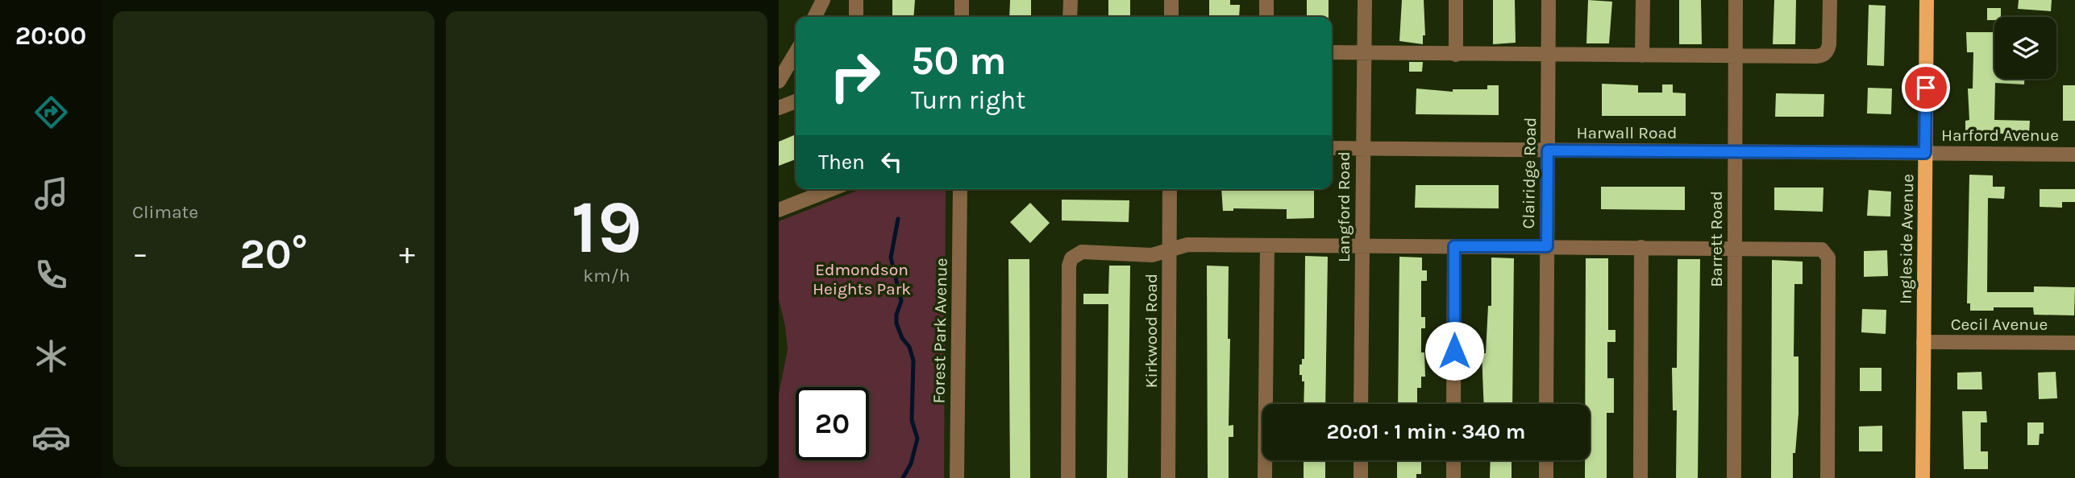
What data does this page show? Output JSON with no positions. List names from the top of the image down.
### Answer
{
  "streets": {
    "main road": ["Ingleside Avenue"],
    "street": [
      "Harwall Road",
      "Harford Avenue",
      "Clairidge Road",
      "Langford Road",
      "Barrett Road",
      "Cecil Avenue",
      "Forest Park Avenue",
      "Kirkwood Road"
    ]
  },
  "crossings": [
    ["Harwall Road", "Harford Avenue"],
    ["Harwall Road", "Clairidge Road"],
    ["Harwall Road", "Langford Road"],
    ["Harwall Road", "Barrett Road"],
    ["Harwall Road", "Ingleside Avenue"],
    ["Harford Avenue", "Ingleside Avenue"],
    ["Ingleside Avenue", "Cecil Avenue"]
  ],
  "parks": ["Edmondson Heights Park"],
  "page": {
    "tabs": "20:00",
    "tile": [
      "Climate",
      ["19", "km/h"]
    ],
    "turn": ["50 m", "Turn right"],
    "then": "Then",
    "heat": ["−", "20°", "+"],
    "limit": "20",
    "trip": "20:01 · 1 min · 340 m"
  }
}
